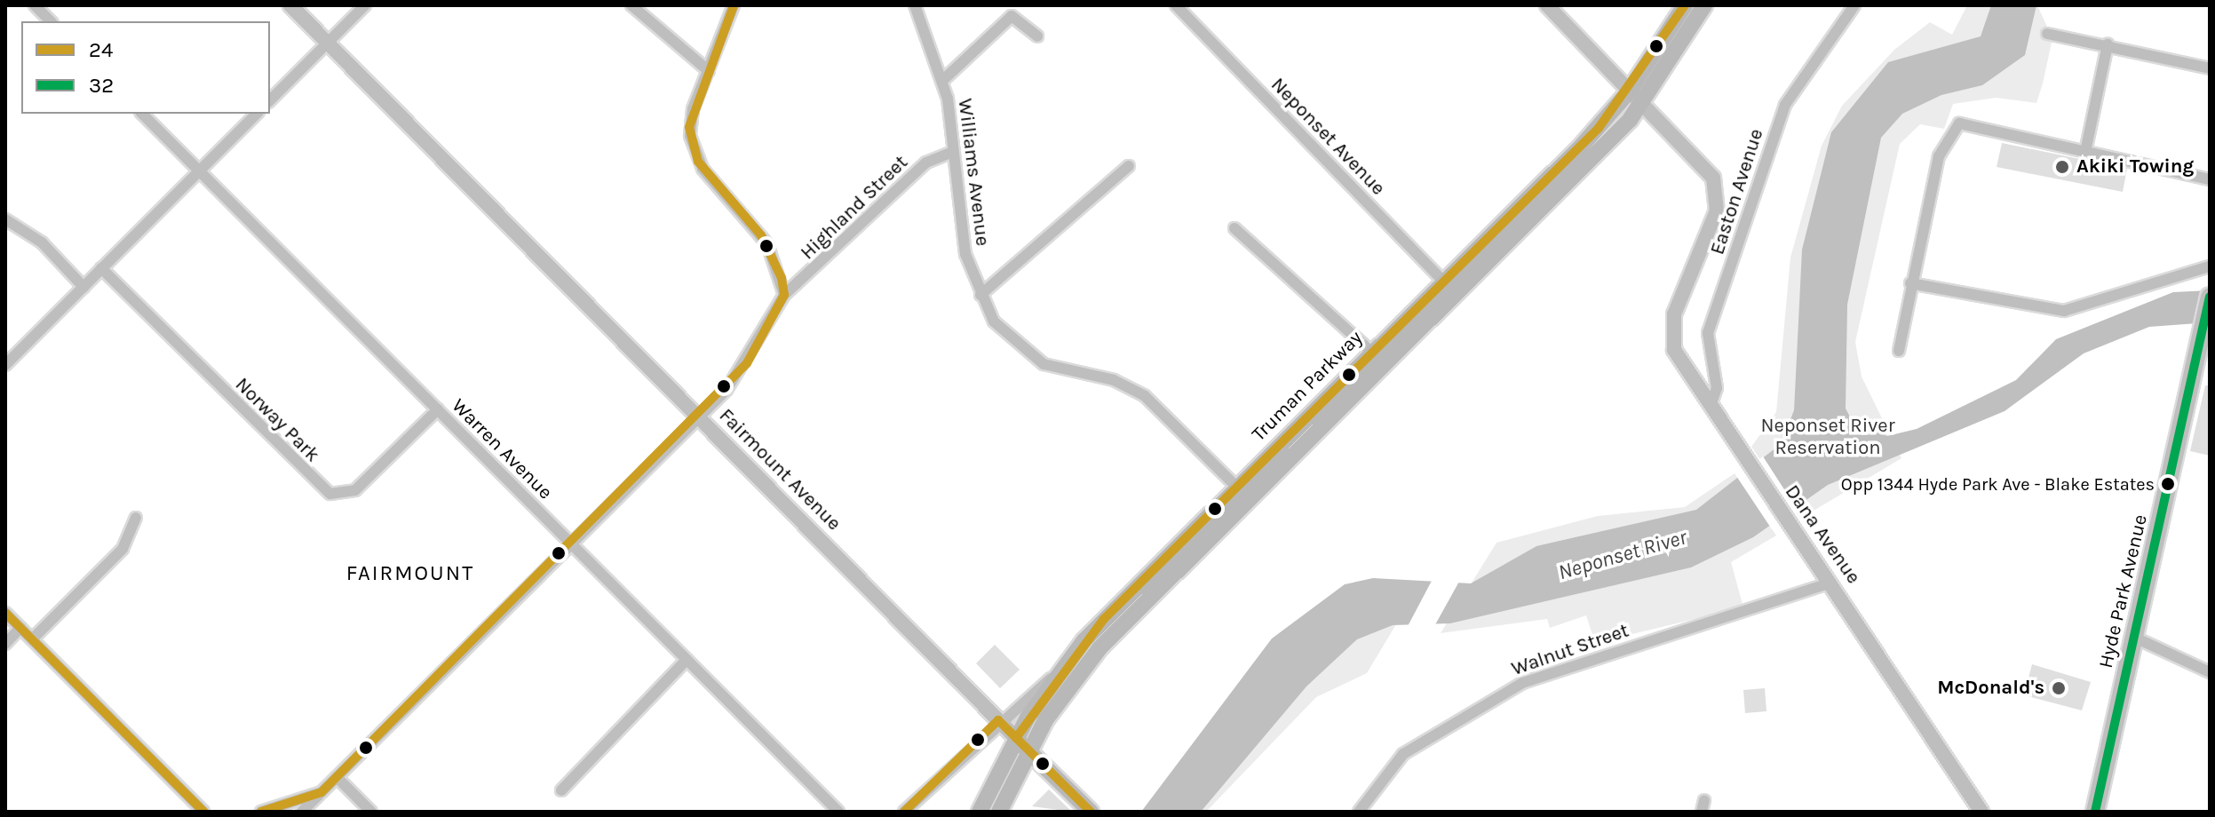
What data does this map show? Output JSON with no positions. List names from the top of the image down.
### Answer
{
  "streets": {
    "main road": ["Truman Parkway", "Fairmount Avenue", "Hyde Park Avenue"],
    "street": [
      "Neponset Avenue",
      "Williams Avenue",
      "Easton Avenue",
      "Highland Street",
      "Norway Park",
      "Warren Avenue",
      "Dana Avenue",
      "Walnut Street"
    ]
  },
  "crossings": [
    ["Neponset Avenue", "Truman Parkway"],
    ["Williams Avenue", "Highland Street"],
    ["Williams Avenue", "Truman Parkway"],
    ["Easton Avenue", "Dana Avenue"],
    ["Highland Street", "Warren Avenue"],
    ["Highland Street", "Fairmount Avenue"],
    ["Truman Parkway", "Fairmount Avenue"],
    ["Truman Parkway", "Dana Avenue"],
    ["Norway Park", "Warren Avenue"],
    ["Dana Avenue", "Walnut Street"]
  ],
  "districts": ["FAIRMOUNT"],
  "water": ["Neponset River"],
  "parks": ["Neponset River Reservation"],
  "places": ["Akiki Towing", "Opp 1344 Hyde Park Ave - Blake Estates", "McDonald's"],
  "lines": ["transit line 24", "transit line 32"],
  "legend": ["24", "32"]
}
